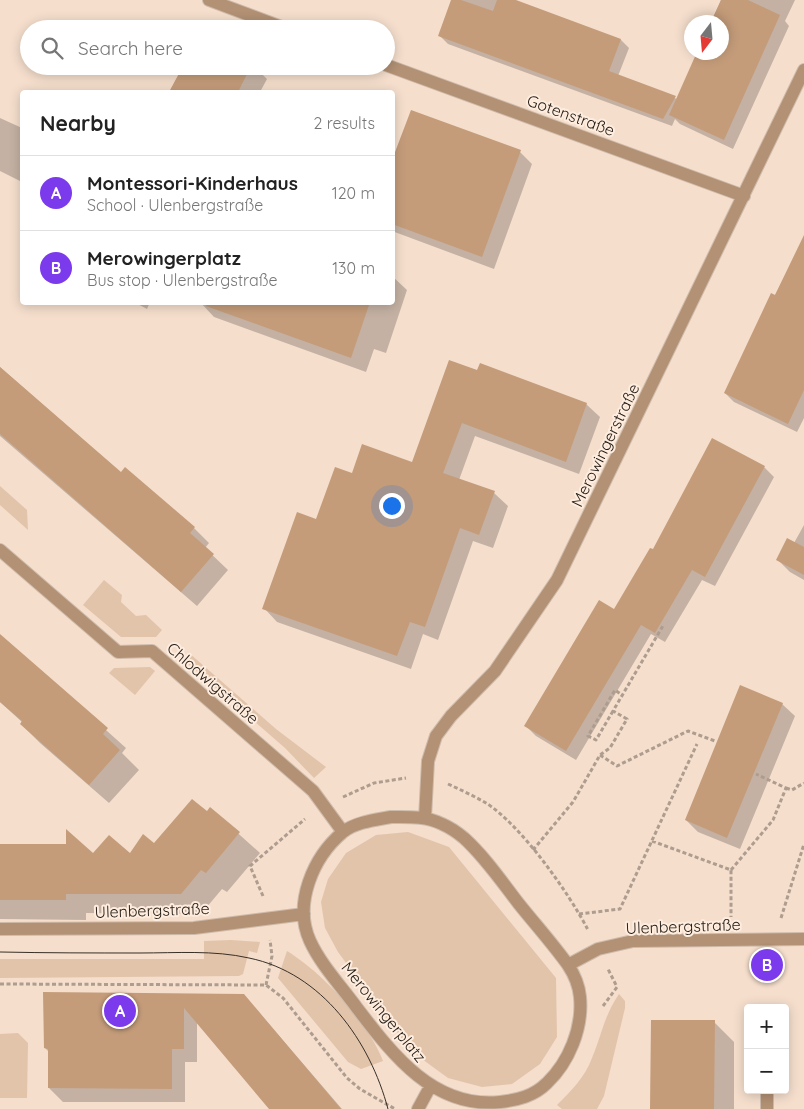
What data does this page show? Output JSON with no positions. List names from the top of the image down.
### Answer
{
  "streets": {
    "street": [
      "Gotenstraße",
      "Merowingerstraße",
      "Chlodwigstraße",
      "Ulenbergstraße",
      "Merowingerplatz"
    ]
  },
  "crossings": [
    ["Gotenstraße", "Merowingerstraße"],
    ["Merowingerstraße", "Merowingerplatz"],
    ["Chlodwigstraße", "Merowingerplatz"],
    ["Ulenbergstraße", "Merowingerplatz"]
  ],
  "north": "bottom",
  "page": {
    "search": "Search here",
    "heading": ["Nearby", "2 results"],
    "list": [
      {
        "mark": "A",
        "name": "Montessori-Kinderhaus",
        "note": "School · Ulenbergstraße",
        "value": "120 m"
      },
      {
        "mark": "B",
        "name": "Merowingerplatz",
        "note": "Bus stop · Ulenbergstraße",
        "value": "130 m"
      }
    ],
    "pins": ["B", "A"],
    "map_buttons": ["+", "−"]
  }
}
